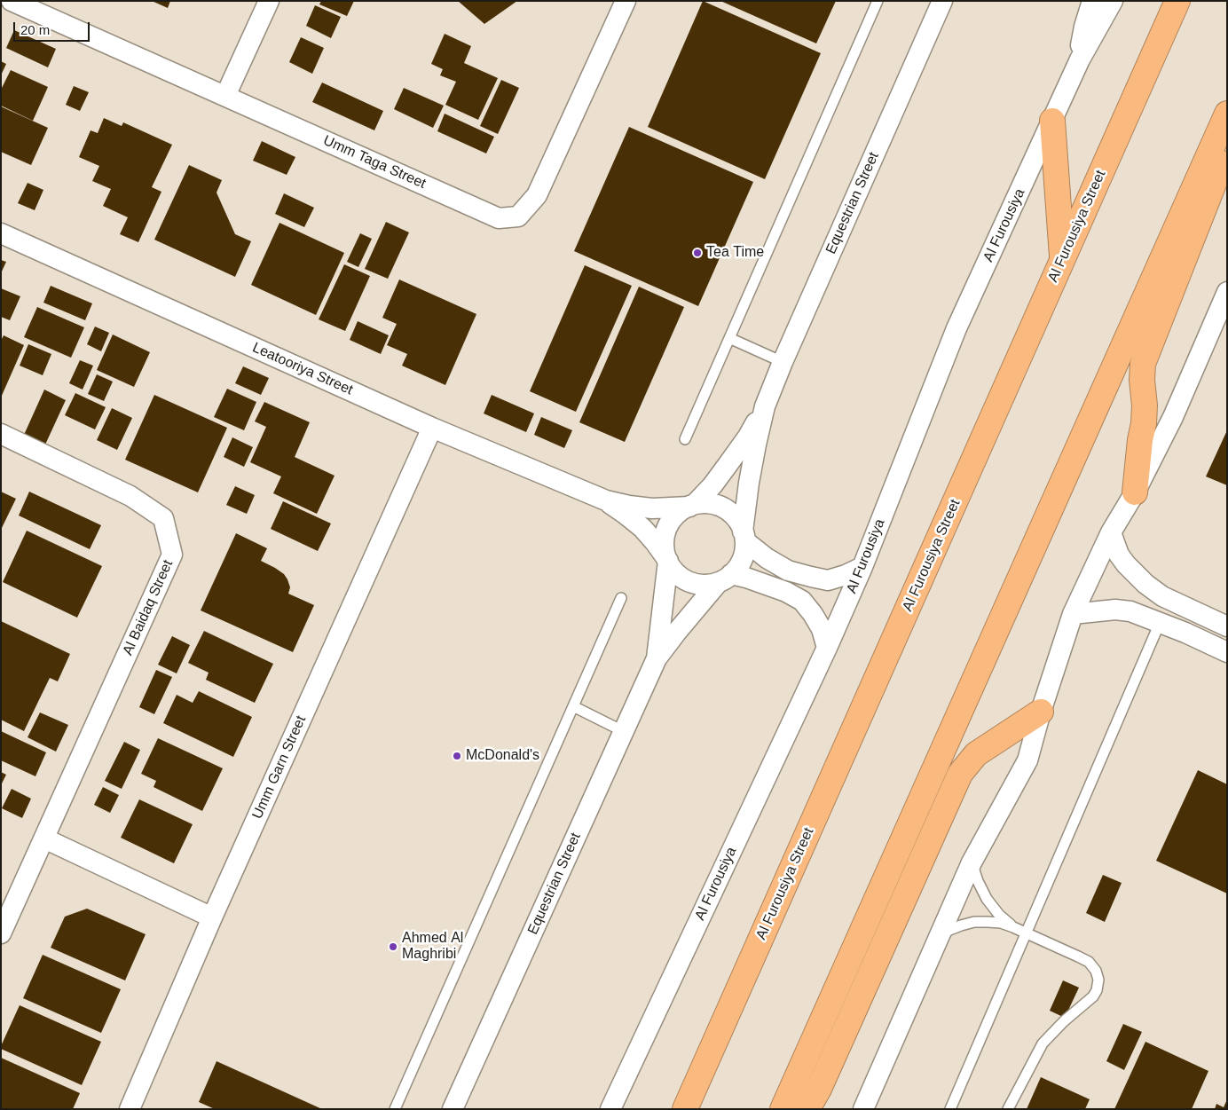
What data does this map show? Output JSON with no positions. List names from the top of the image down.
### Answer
{
  "streets": {
    "highway": ["Al Furousiya Street"],
    "street": [
      "Umm Taga Street",
      "Equestrian Street",
      "Al Furousiya",
      "Leatooriya Street",
      "Al Baidaq Street",
      "Umm Garn Street"
    ]
  },
  "crossings": [
    ["Equestrian Street", "Leatooriya Street"],
    ["Leatooriya Street", "Umm Garn Street"]
  ],
  "places": ["Tea Time", "McDonald's", "Ahmed Al Maghribi"],
  "scale_bar": "20 m"
}
